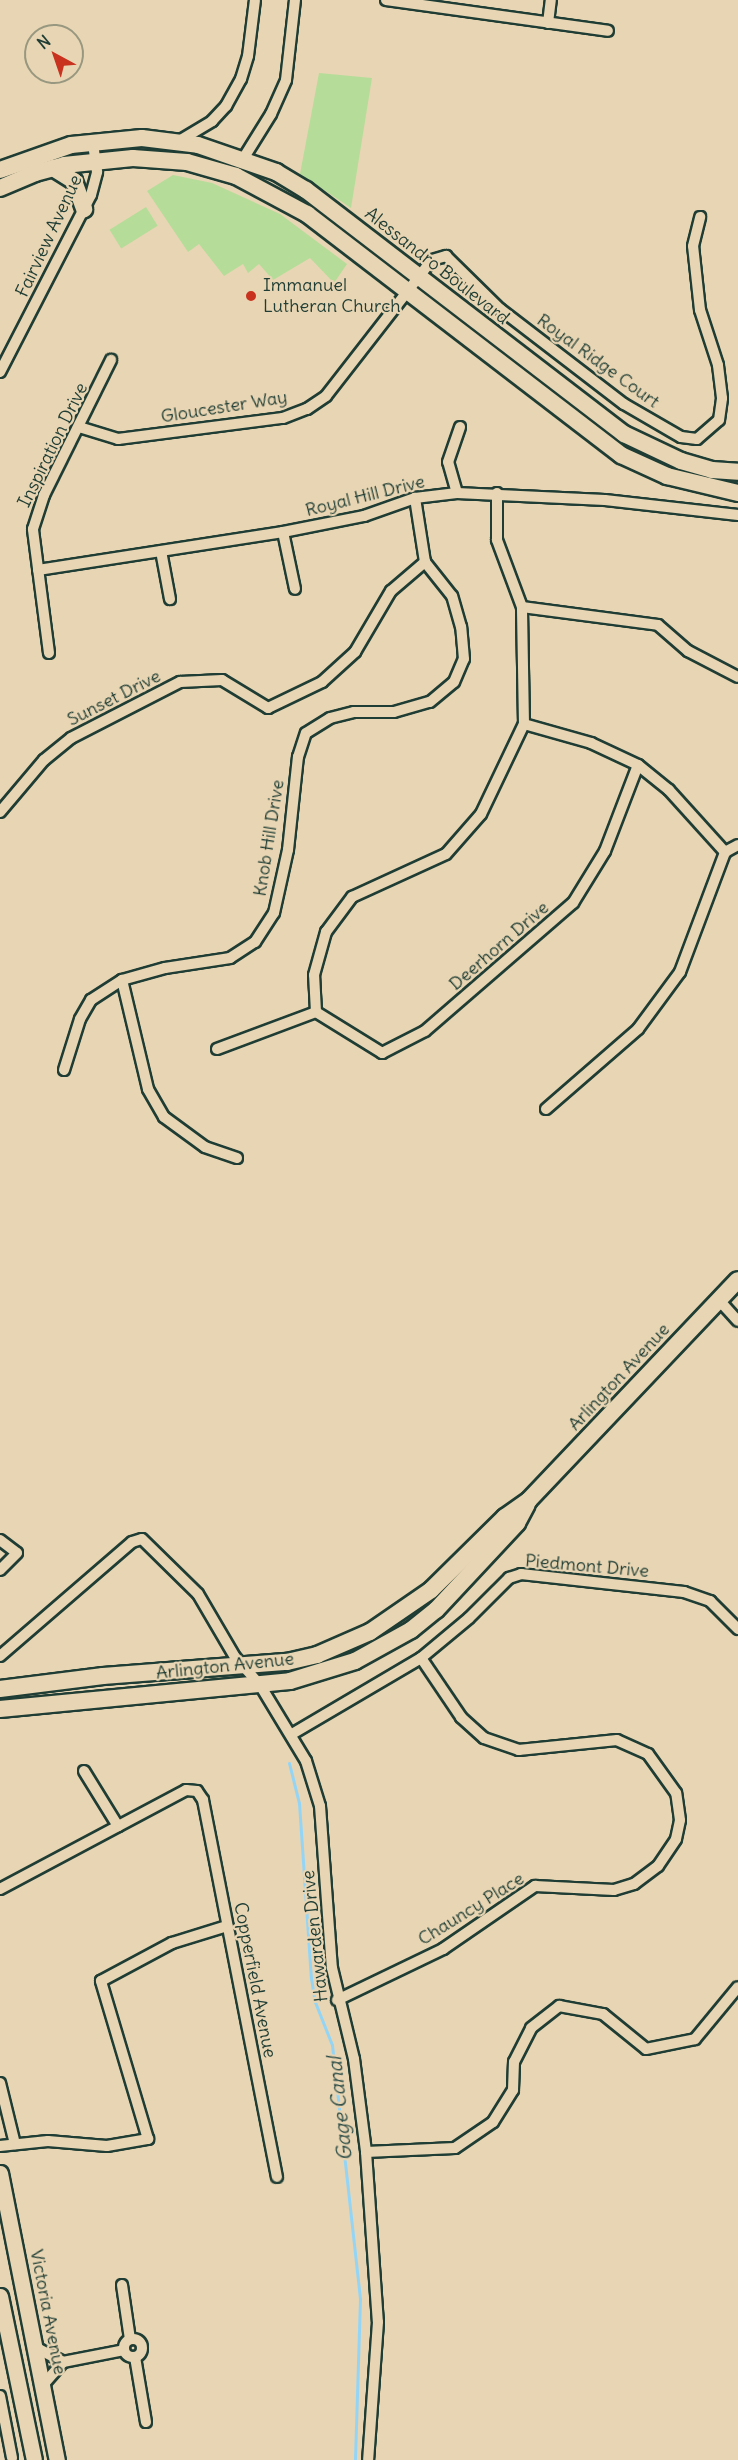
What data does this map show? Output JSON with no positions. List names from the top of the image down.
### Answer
{
  "streets": {
    "main road": ["Alessandro Boulevard", "Arlington Avenue", "Victoria Avenue"],
    "street": [
      "Fairview Avenue",
      "Royal Ridge Court",
      "Gloucester Way",
      "Inspiration Drive",
      "Royal Hill Drive",
      "Sunset Drive",
      "Knob Hill Drive",
      "Deerhorn Drive",
      "Piedmont Drive",
      "Chauncy Place",
      "Hawarden Drive",
      "Copperfield Avenue"
    ]
  },
  "crossings": [
    ["Fairview Avenue", "Alessandro Boulevard"],
    ["Alessandro Boulevard", "Royal Ridge Court"],
    ["Alessandro Boulevard", "Gloucester Way"],
    ["Royal Ridge Court", "Gloucester Way"],
    ["Gloucester Way", "Inspiration Drive"],
    ["Inspiration Drive", "Royal Hill Drive"],
    ["Sunset Drive", "Knob Hill Drive"],
    ["Arlington Avenue", "Hawarden Drive"],
    ["Piedmont Drive", "Chauncy Place"],
    ["Piedmont Drive", "Hawarden Drive"],
    ["Chauncy Place", "Hawarden Drive"]
  ],
  "water": ["Gage Canal"],
  "places": ["Immanuel Lutheran Church"],
  "north": "top left"
}
